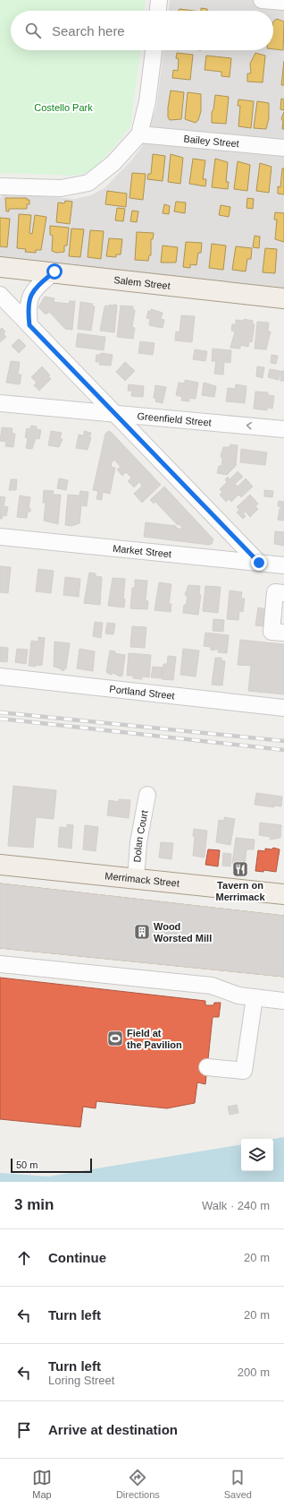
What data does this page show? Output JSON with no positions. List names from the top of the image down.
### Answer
{
  "streets": {
    "main road": ["Salem Street", "Merrimack Street"],
    "street": [
      "Bailey Street",
      "Greenfield Street",
      "Market Street",
      "Portland Street",
      "Dolan Court"
    ]
  },
  "crossings": [
    ["Dolan Court", "Merrimack Street"]
  ],
  "one_way": ["Greenfield Street"],
  "parks": ["Costello Park"],
  "places": {
    "restaurant": ["Tavern on Merrimack"],
    "building": ["Wood Worsted Mill"],
    "sports": ["Field at the Pavilion"]
  },
  "scale_bar": "50 m",
  "page": {
    "search": "Search here",
    "scale": "50 m",
    "heading": ["3 min", "Walk · 240 m"],
    "list": [
      ["Continue", "20 m"],
      ["Turn left", "20 m"],
      ["Turn left", "Loring Street", "200 m"],
      "Arrive at destination"
    ],
    "nav": ["Map", "Directions", "Saved"]
  }
}
